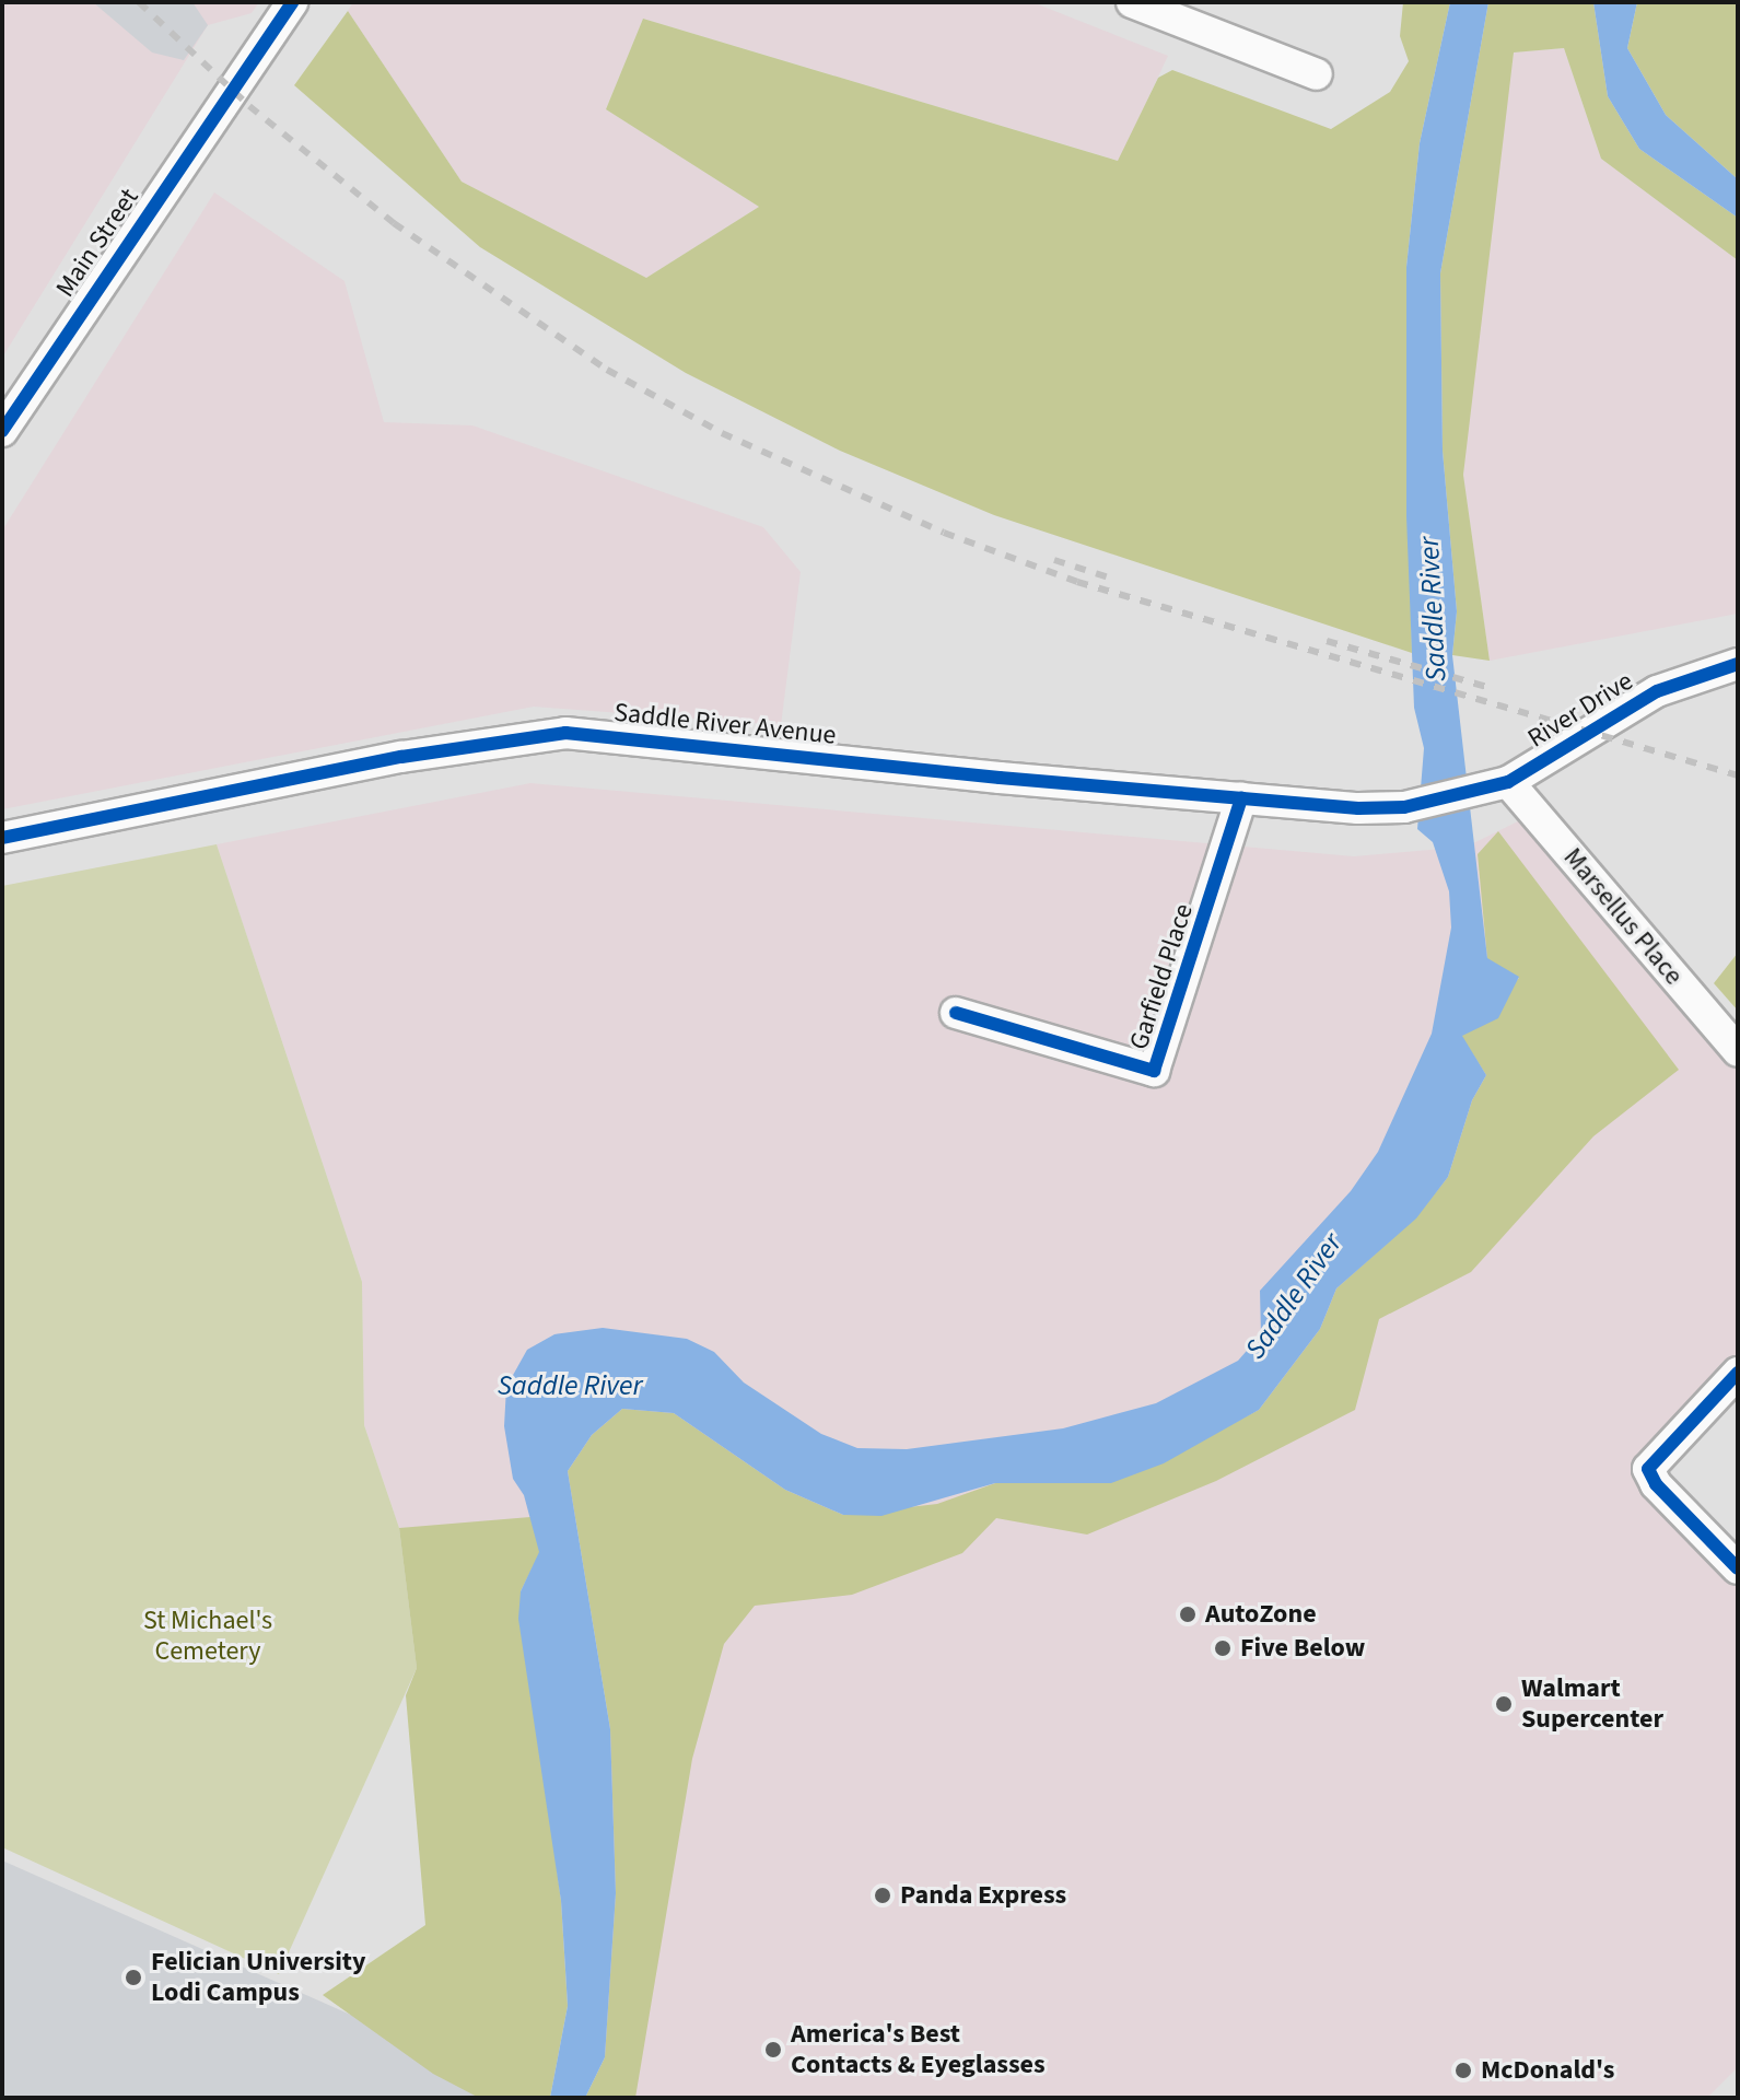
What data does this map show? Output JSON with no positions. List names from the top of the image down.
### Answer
{
  "streets": {
    "street": [
      "Main Street",
      "River Drive",
      "Saddle River Avenue",
      "Marsellus Place",
      "Garfield Place"
    ]
  },
  "crossings": [
    ["River Drive", "Saddle River Avenue"],
    ["River Drive", "Marsellus Place"],
    ["Saddle River Avenue", "Garfield Place"]
  ],
  "water": ["Saddle River"],
  "parks": ["St Michael's Cemetery"],
  "places": [
    "AutoZone",
    "Five Below",
    "Walmart Supercenter",
    "Panda Express",
    "Felician University Lodi Campus",
    "America's Best Contacts & Eyeglasses",
    "McDonald's"
  ]
}
